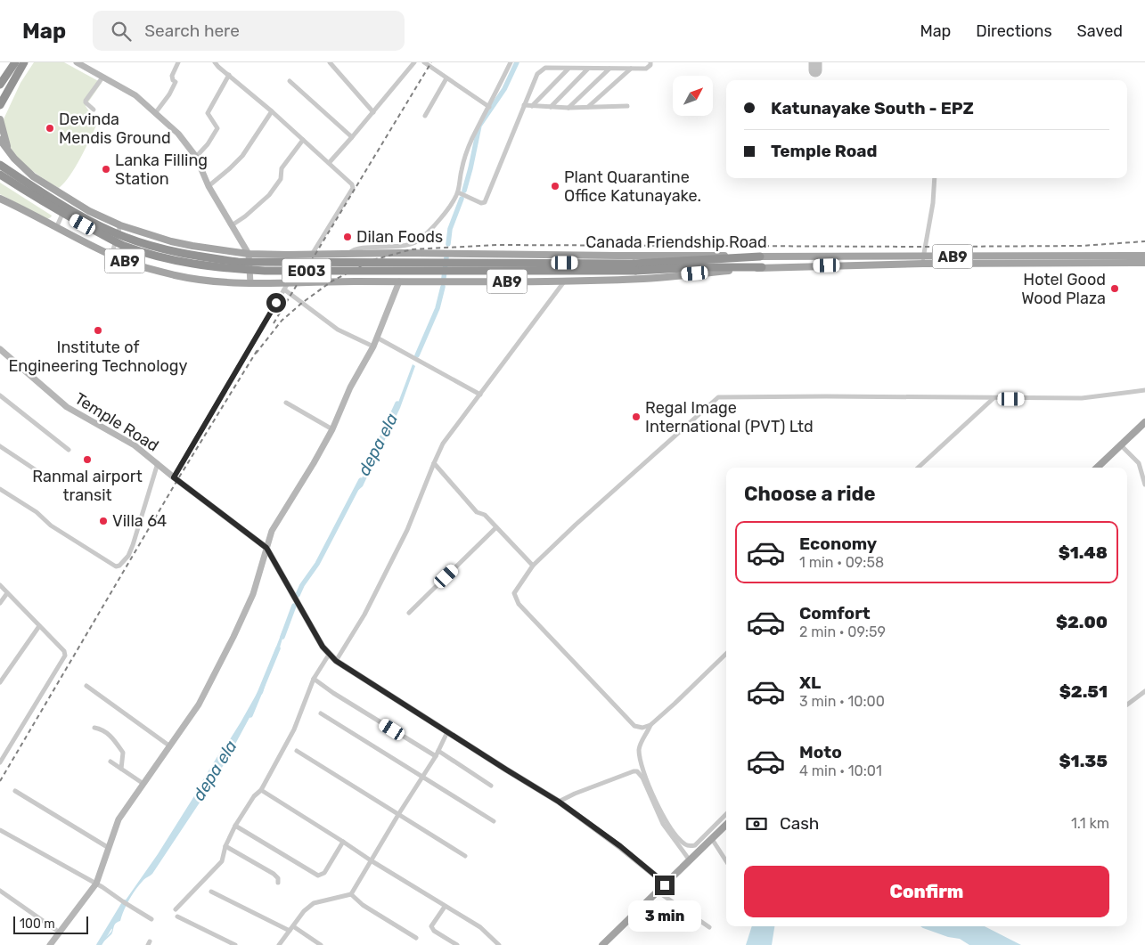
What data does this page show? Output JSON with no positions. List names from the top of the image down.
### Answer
{
  "streets": {
    "highway": ["E003"],
    "main road": ["Canada Friendship Road", "AB9"],
    "street": ["Temple Road"]
  },
  "crossings": [
    ["Canada Friendship Road", "E003"]
  ],
  "water": ["depa ela"],
  "places": [
    "Devinda Mendis Ground",
    "Lanka Filling Station",
    "Plant Quarantine Office Katunayake.",
    "Dilan Foods",
    "Hotel Good Wood Plaza",
    "Institute of Engineering Technology",
    "Regal Image International (PVT) Ltd",
    "Ranmal airport transit",
    "Villa 64"
  ],
  "scale_bar": "100 m",
  "north": "top right",
  "page": {
    "header": "Map",
    "search": "Search here",
    "nav": ["Map", "Directions", "Saved"],
    "banner": ["Katunayake South - EPZ", "Temple Road"],
    "heading": "Choose a ride",
    "list": [
      {
        "name": "Economy",
        "note": "1 min · 09:58",
        "value": "$1.48"
      },
      {
        "name": "Comfort",
        "note": "2 min · 09:59",
        "value": "$2.00"
      },
      {
        "name": "XL",
        "note": "3 min · 10:00",
        "value": "$2.51"
      },
      {
        "name": "Moto",
        "note": "4 min · 10:01",
        "value": "$1.35"
      }
    ],
    "pay": ["Cash", "1.1 km"],
    "buttons": "Confirm",
    "bubble": "3 min",
    "scale": "100 m"
  }
}
